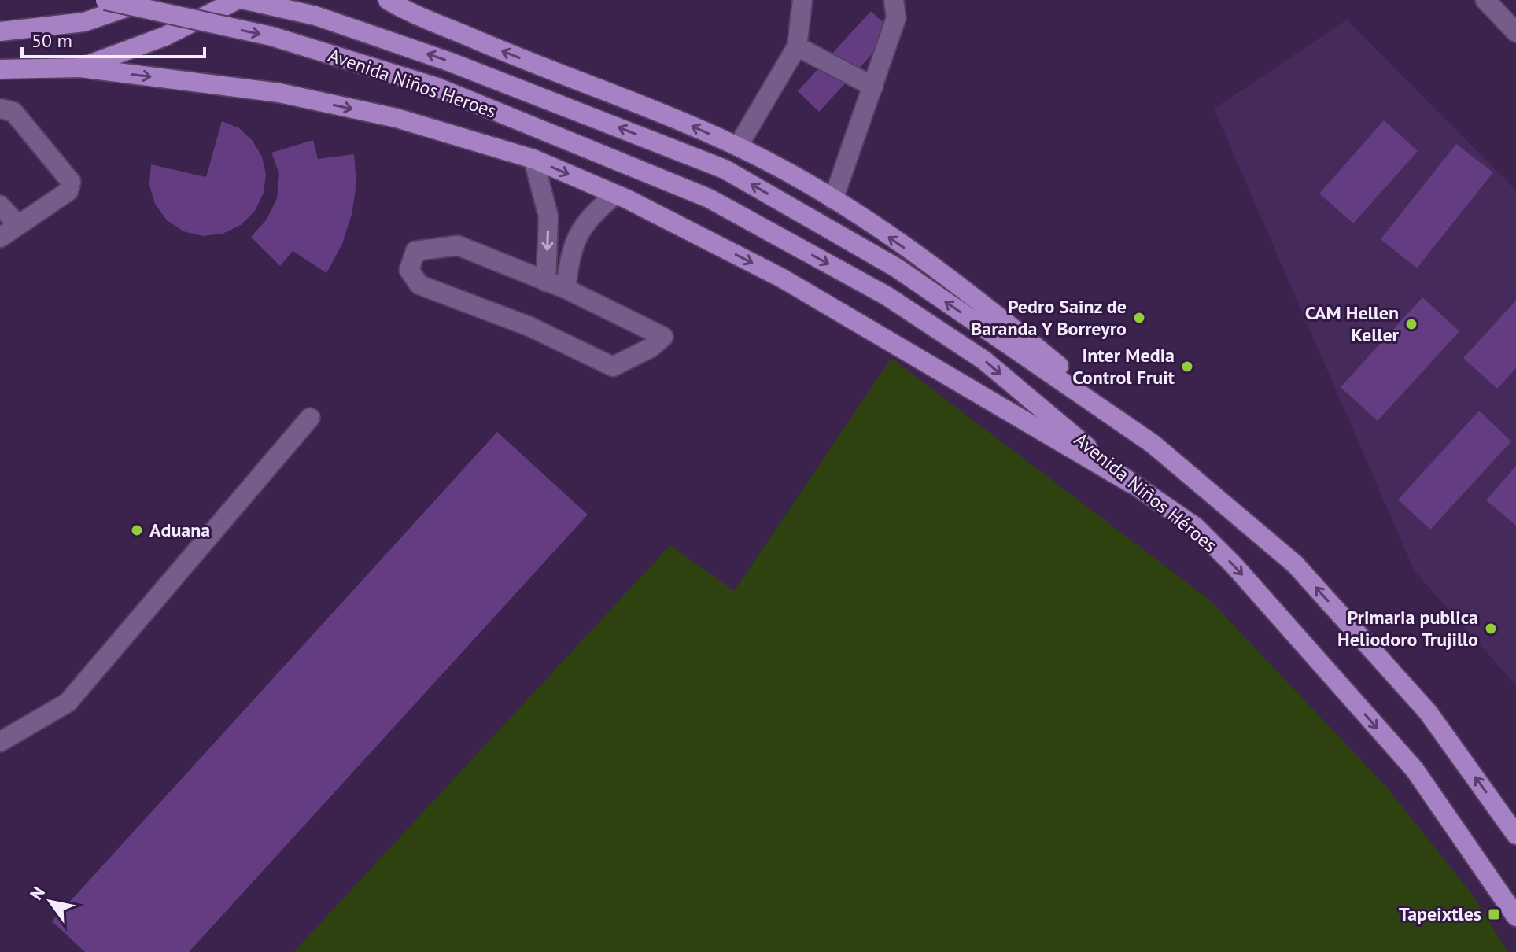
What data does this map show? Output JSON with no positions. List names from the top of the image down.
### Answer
{
  "streets": {
    "main road": ["Avenida Niños Heroes", "Avenida Niños Héroes"]
  },
  "crossings": [
    ["Avenida Niños Heroes", "Avenida Niños Héroes"]
  ],
  "places": {
    "other": [
      "Pedro Sainz de Baranda Y Borreyro",
      "CAM Hellen Keller",
      "Inter Media Control Fruit",
      "Aduana",
      "Primaria publica Heliodoro Trujillo"
    ],
    "transit": ["Tapeixtles"]
  },
  "scale_bar": "50 m",
  "north": "top left"
}
